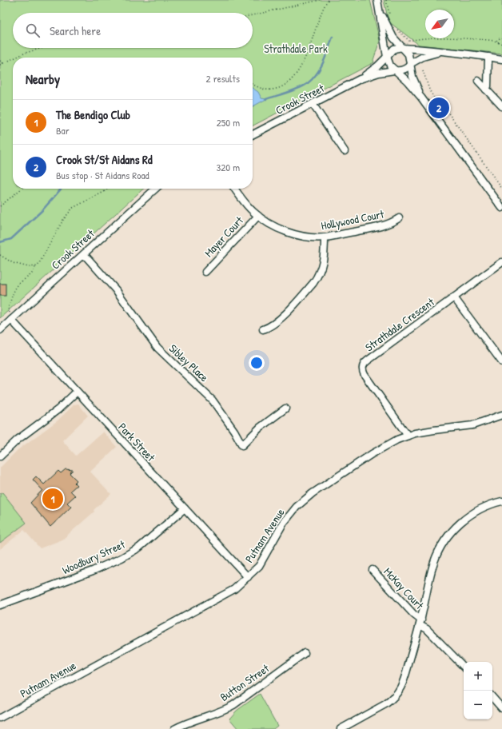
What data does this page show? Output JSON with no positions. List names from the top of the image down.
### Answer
{
  "streets": {
    "street": [
      "Crook Street",
      "Hollywood Court",
      "Mayer Court",
      "Strathdale Crescent",
      "Sibley Place",
      "Park Street",
      "Putnam Avenue",
      "Woodbury Street",
      "McKay Court",
      "Button Street"
    ]
  },
  "crossings": [
    ["Crook Street", "Sibley Place"],
    ["Crook Street", "Park Street"],
    ["Hollywood Court", "Mayer Court"],
    ["Strathdale Crescent", "Putnam Avenue"],
    ["Park Street", "Putnam Avenue"],
    ["Park Street", "Woodbury Street"]
  ],
  "parks": ["Strathdale Park"],
  "north": "bottom left",
  "page": {
    "search": "Search here",
    "heading": ["Nearby", "2 results"],
    "pins": ["2", "1"],
    "list": [
      {
        "mark": "1",
        "name": "The Bendigo Club",
        "note": "Bar",
        "value": "250 m"
      },
      {
        "mark": "2",
        "name": "Crook St/St Aidans Rd",
        "note": "Bus stop · St Aidans Road",
        "value": "320 m"
      }
    ],
    "map_buttons": ["+", "−"]
  }
}
